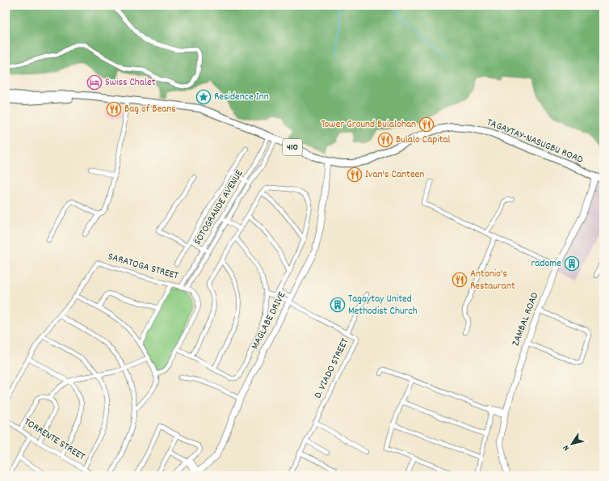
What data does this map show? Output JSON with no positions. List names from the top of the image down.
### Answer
{
  "streets": {
    "main road": [
      "TAGAYTAY-NASUGBU ROAD",
      "410",
      "ZAMBAL ROAD",
      "MAGLABE DRIVE"
    ],
    "street": [
      "SOTOGRANDE AVENUE",
      "SARATOGA STREET",
      "D. VIADO STREET",
      "TORRENTE STREET"
    ]
  },
  "crossings": [
    ["TAGAYTAY-NASUGBU ROAD", "SOTOGRANDE AVENUE"],
    ["TAGAYTAY-NASUGBU ROAD", "ZAMBAL ROAD"],
    ["TAGAYTAY-NASUGBU ROAD", "MAGLABE DRIVE"],
    ["SOTOGRANDE AVENUE", "SARATOGA STREET"],
    ["MAGLABE DRIVE", "D. VIADO STREET"]
  ],
  "places": {
    "hotel": ["Swiss Chalet"],
    "place": ["Residence Inn"],
    "restaurant": [
      "Bag of Beans",
      "Tower Ground Bulalohan",
      "Bulalo Capital",
      "Ivan's Canteen",
      "Antonio's Restaurant"
    ],
    "building": ["radome", "Tagaytay United Methodist Church"]
  },
  "north": "bottom left"
}
